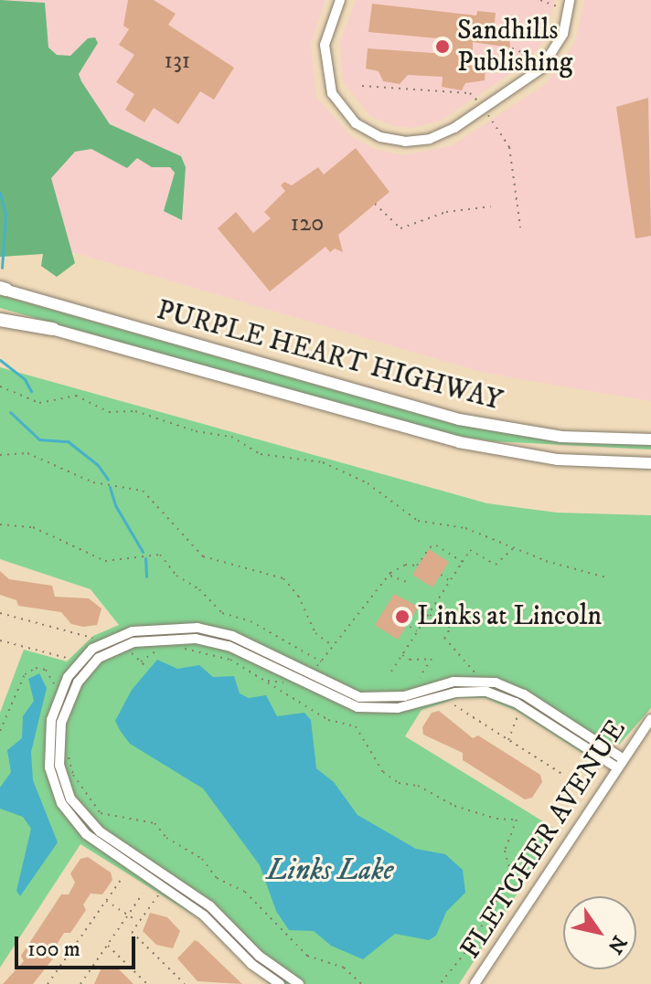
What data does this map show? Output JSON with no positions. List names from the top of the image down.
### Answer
{
  "streets": {
    "main road": ["PURPLE HEART HIGHWAY"],
    "street": ["FLETCHER AVENUE"]
  },
  "water": ["Links Lake"],
  "places": ["Sandhills Publishing", "Links at Lincoln"],
  "house_numbers": ["131", "120"],
  "scale_bar": "100 m",
  "north": "bottom right"
}
